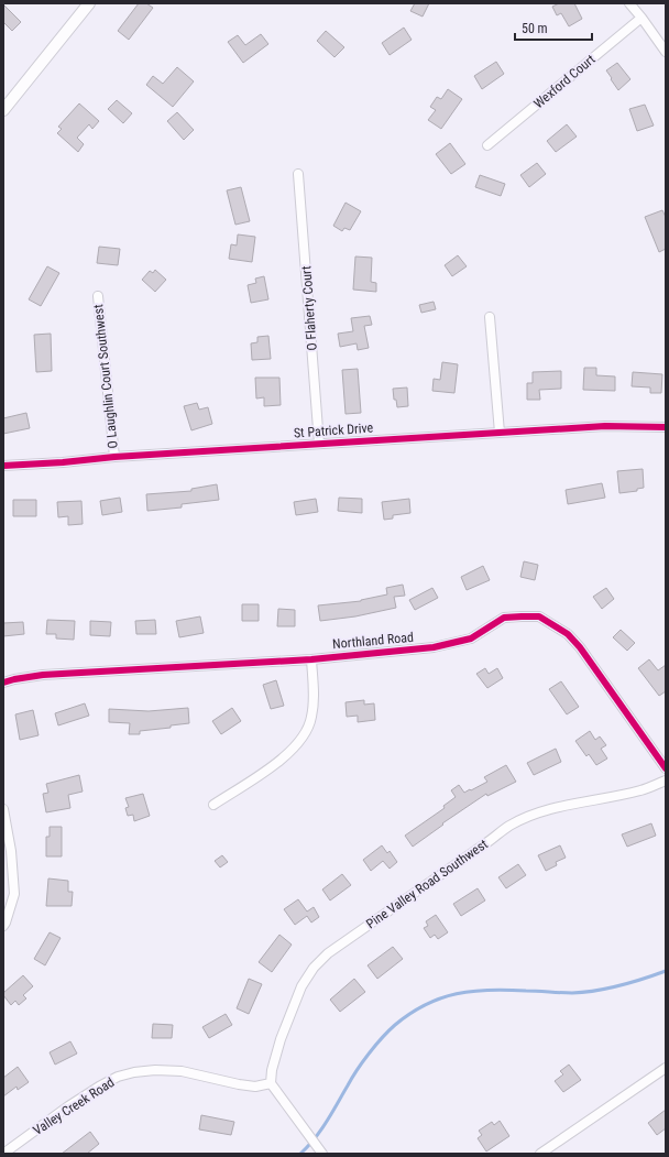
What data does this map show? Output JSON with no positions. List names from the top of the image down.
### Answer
{
  "streets": {
    "street": [
      "Wexford Court",
      "O Flaherty Court",
      "O Laughlin Court Southwest",
      "St Patrick Drive",
      "Northland Road",
      "Pine Valley Road Southwest",
      "Valley Creek Road"
    ]
  },
  "crossings": [
    ["O Flaherty Court", "St Patrick Drive"],
    ["O Laughlin Court Southwest", "St Patrick Drive"],
    ["Pine Valley Road Southwest", "Valley Creek Road"]
  ],
  "scale_bar": "50 m"
}
